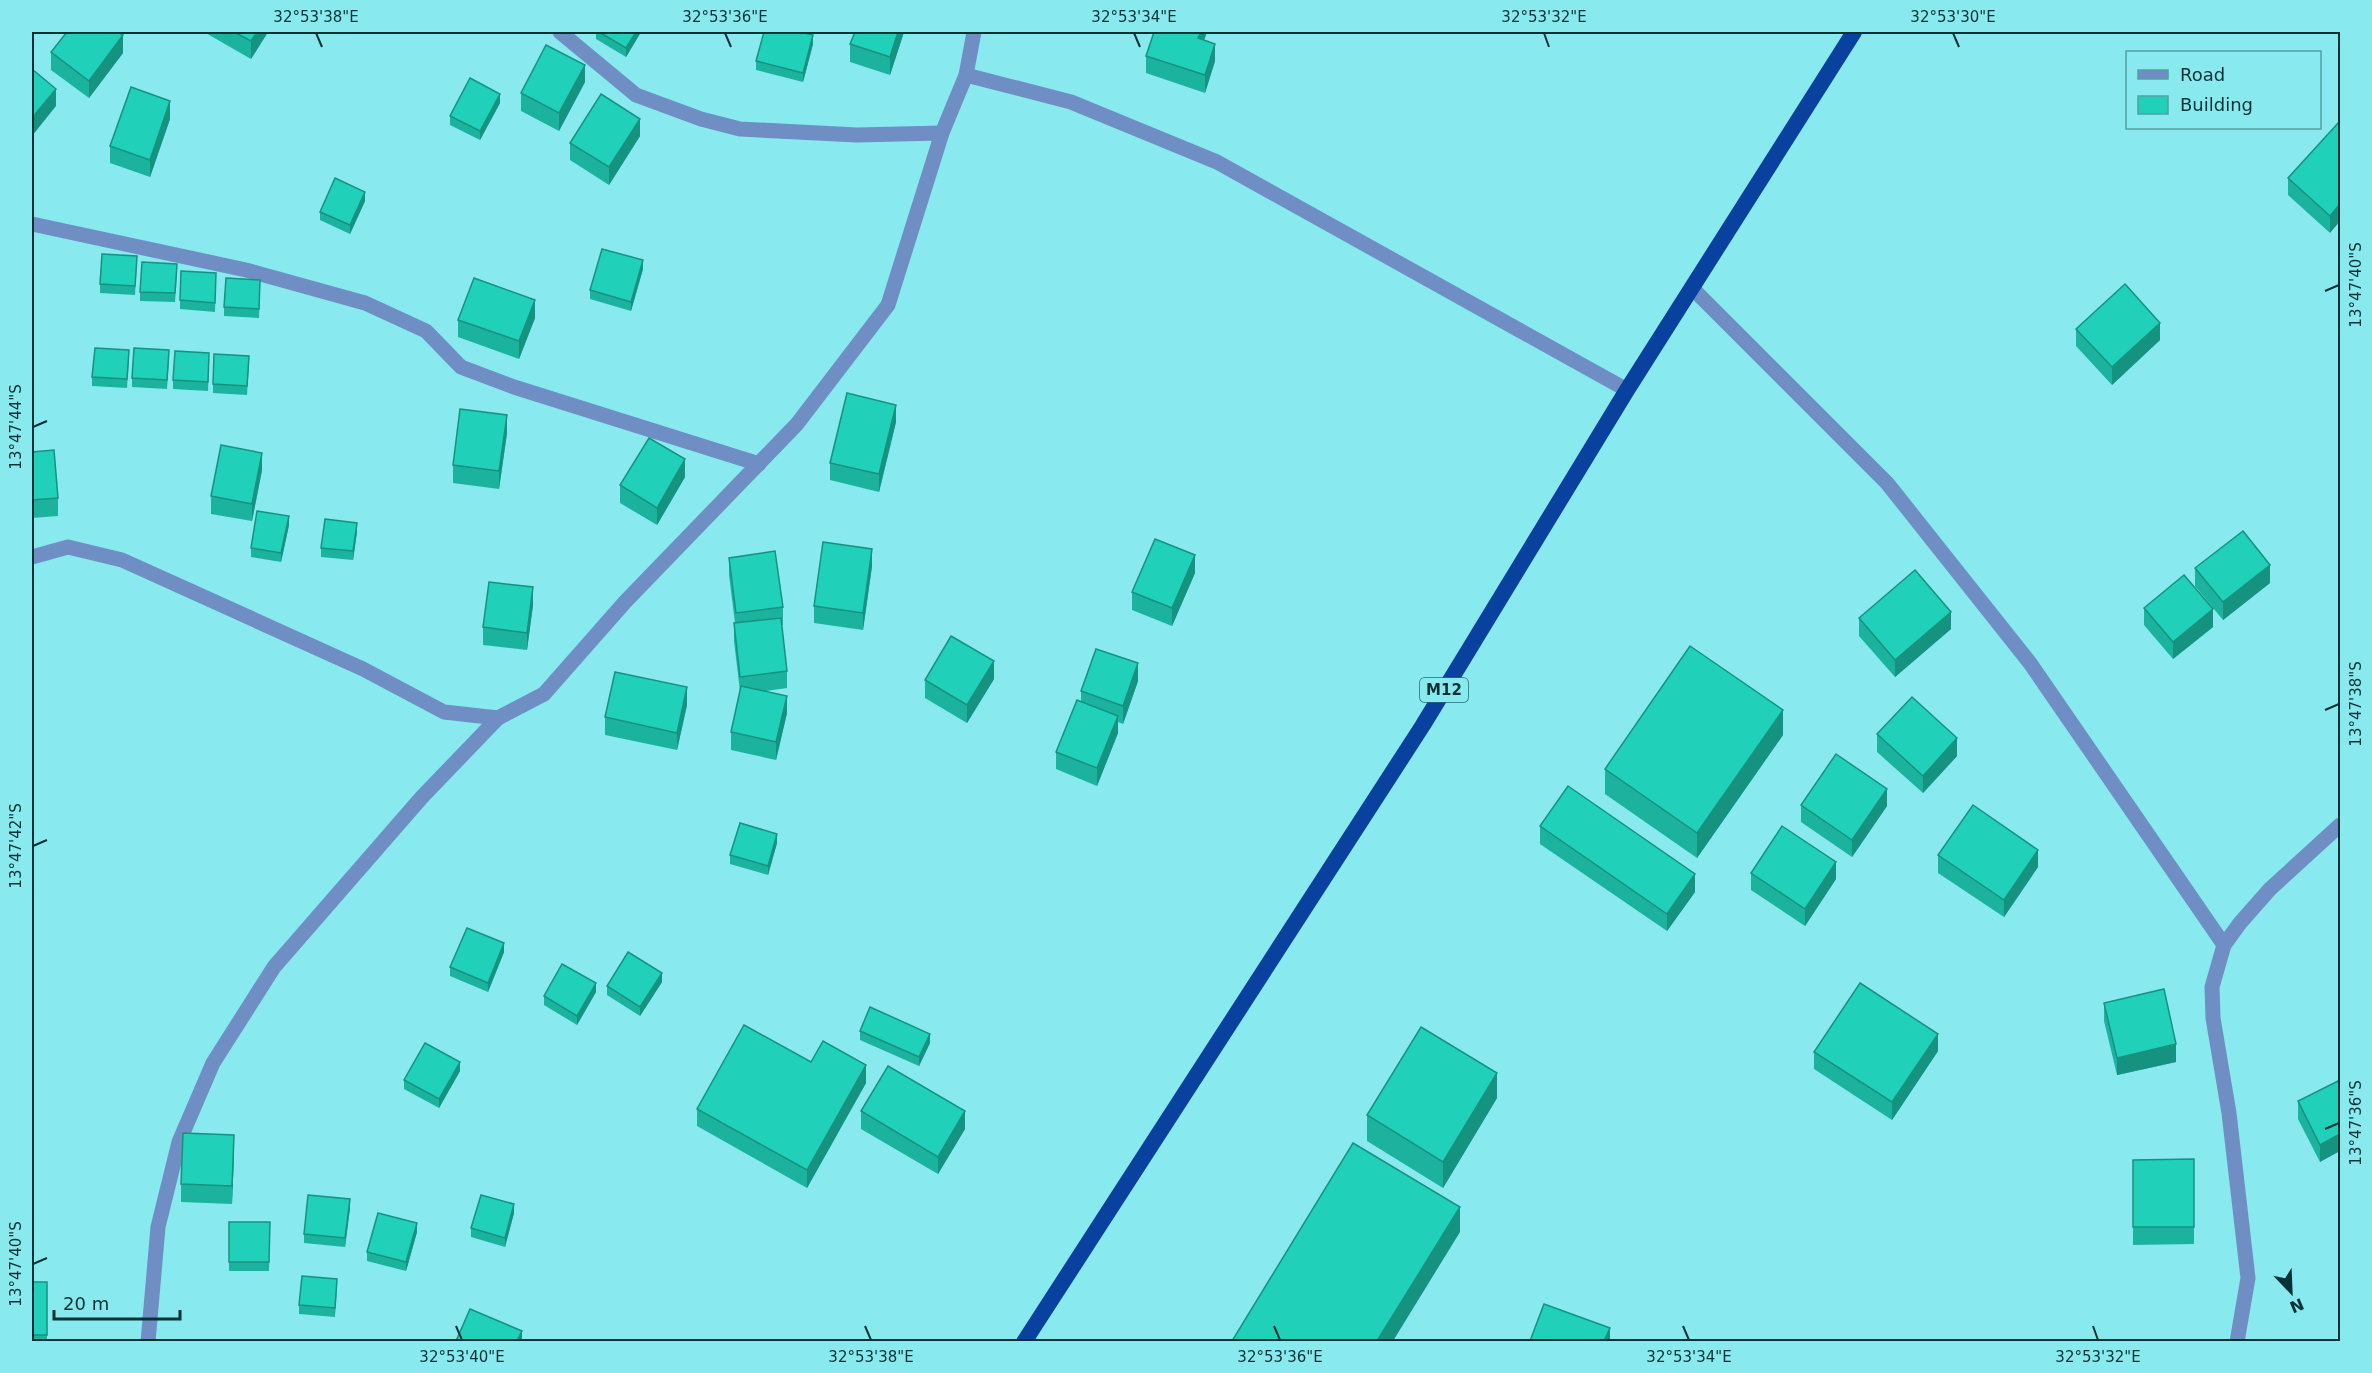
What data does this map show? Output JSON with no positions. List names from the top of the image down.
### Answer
{
  "streets": {
    "highway": ["M12"]
  },
  "legend": ["Road", "Building"],
  "scale_bar": "20 m",
  "north": "bottom right",
  "coordinates": [
    "32°53'38\"E",
    "32°53'36\"E",
    "32°53'34\"E",
    "32°53'32\"E",
    "32°53'30\"E",
    "13°47'40\"S",
    "13°47'44\"S",
    "13°47'38\"S",
    "13°47'42\"S",
    "13°47'36\"S",
    "32°53'40\"E"
  ]
}
